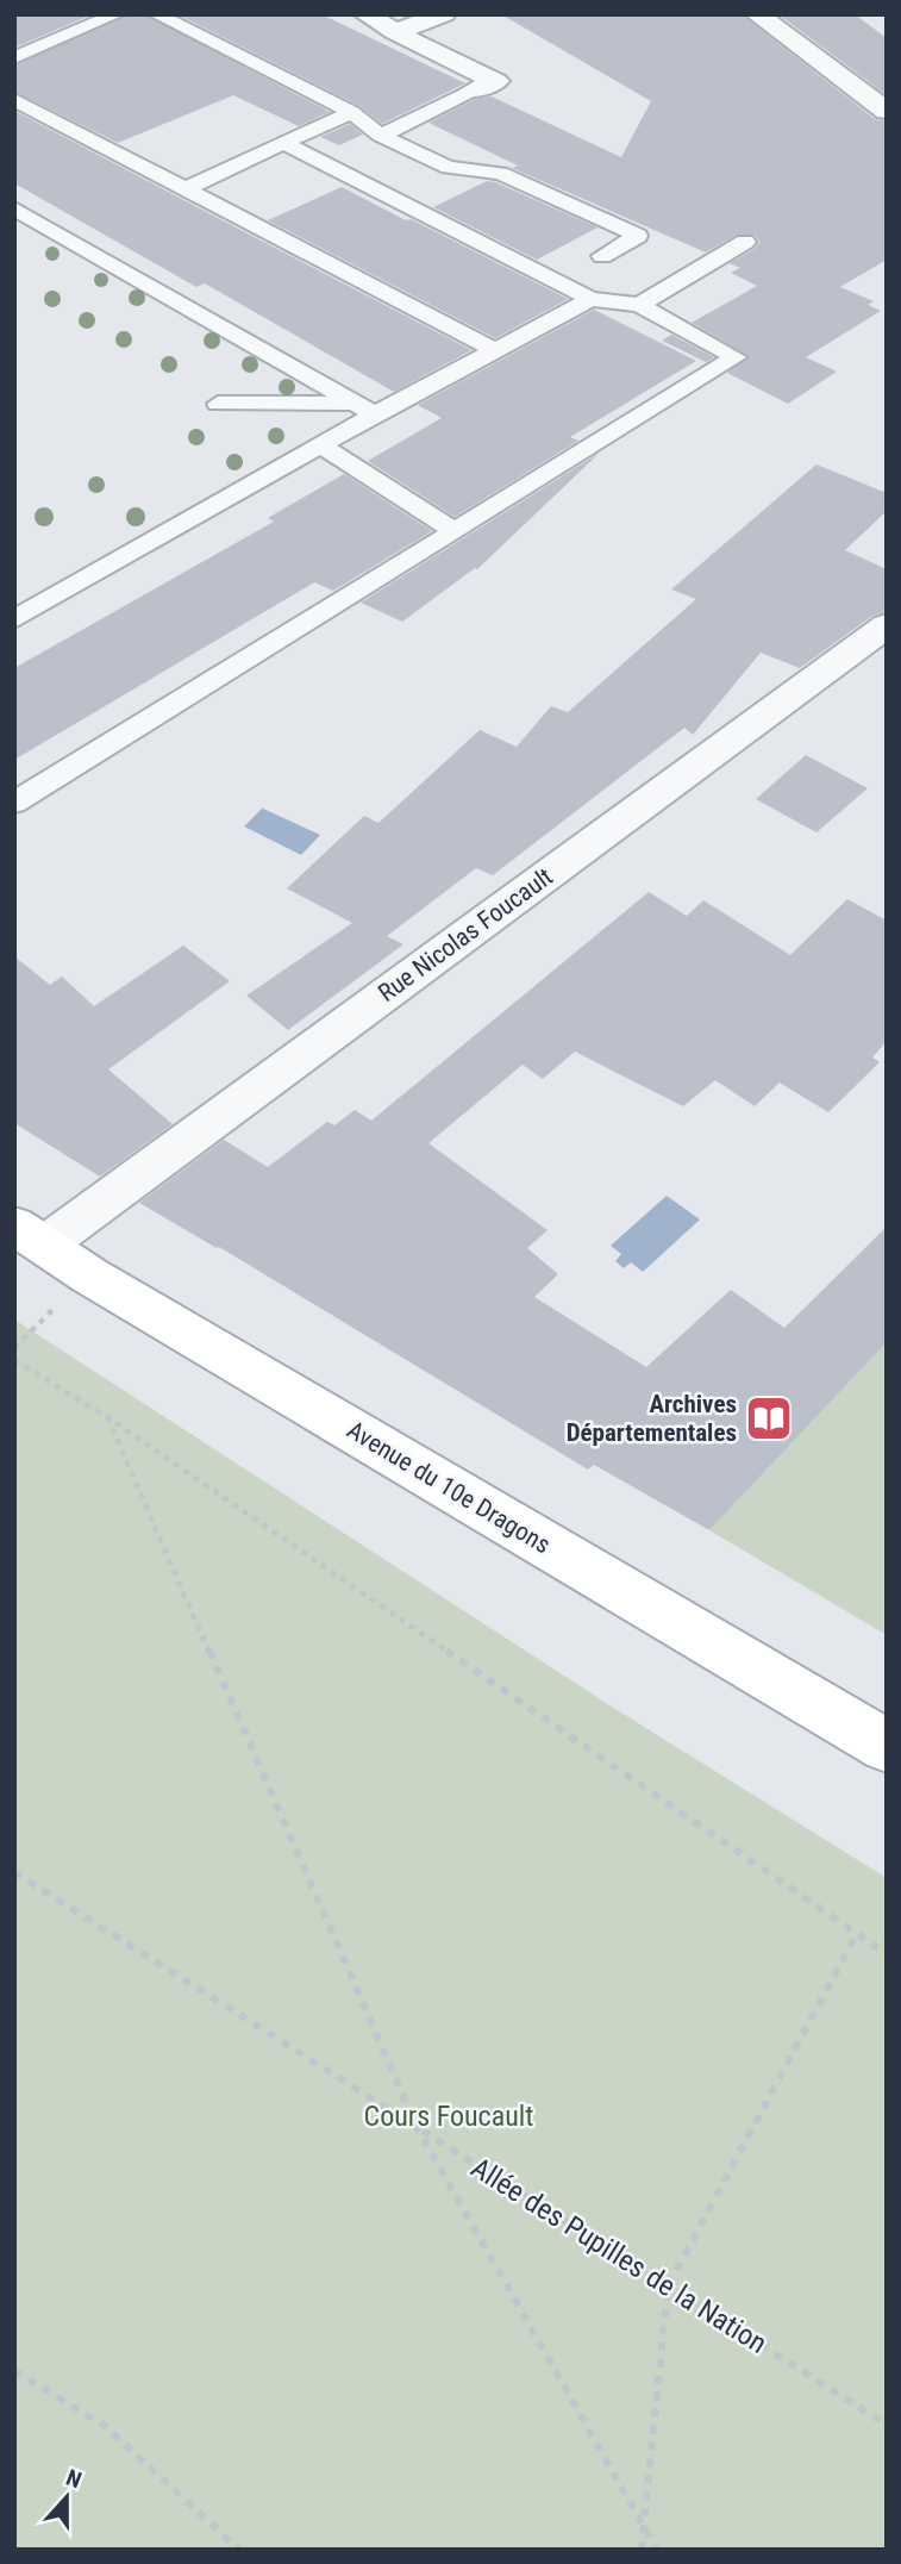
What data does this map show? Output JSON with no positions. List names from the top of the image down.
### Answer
{
  "streets": {
    "main road": ["Avenue du 10e Dragons"],
    "street": ["Rue Nicolas Foucault"],
    "path": ["Allée des Pupilles de la Nation"]
  },
  "crossings": [
    ["Rue Nicolas Foucault", "Avenue du 10e Dragons"]
  ],
  "parks": ["Cours Foucault"],
  "places": {
    "library": ["Archives Départementales"]
  },
  "north": "top"
}
